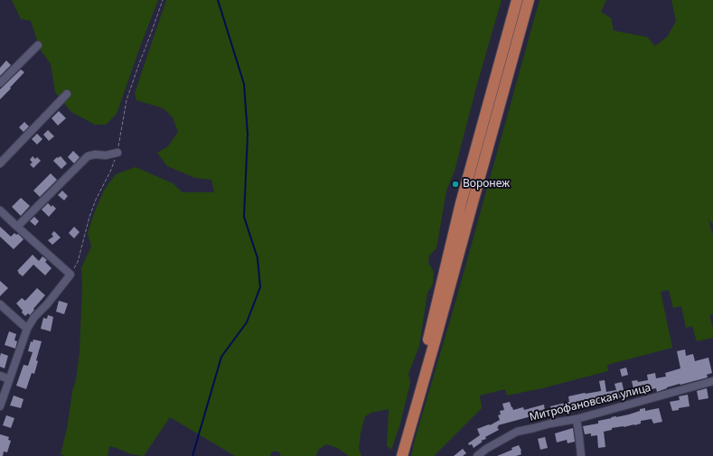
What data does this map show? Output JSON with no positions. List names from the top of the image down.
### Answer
{
  "streets": {
    "street": ["Митрофановская улица"]
  },
  "places": ["Воронеж"]
}
